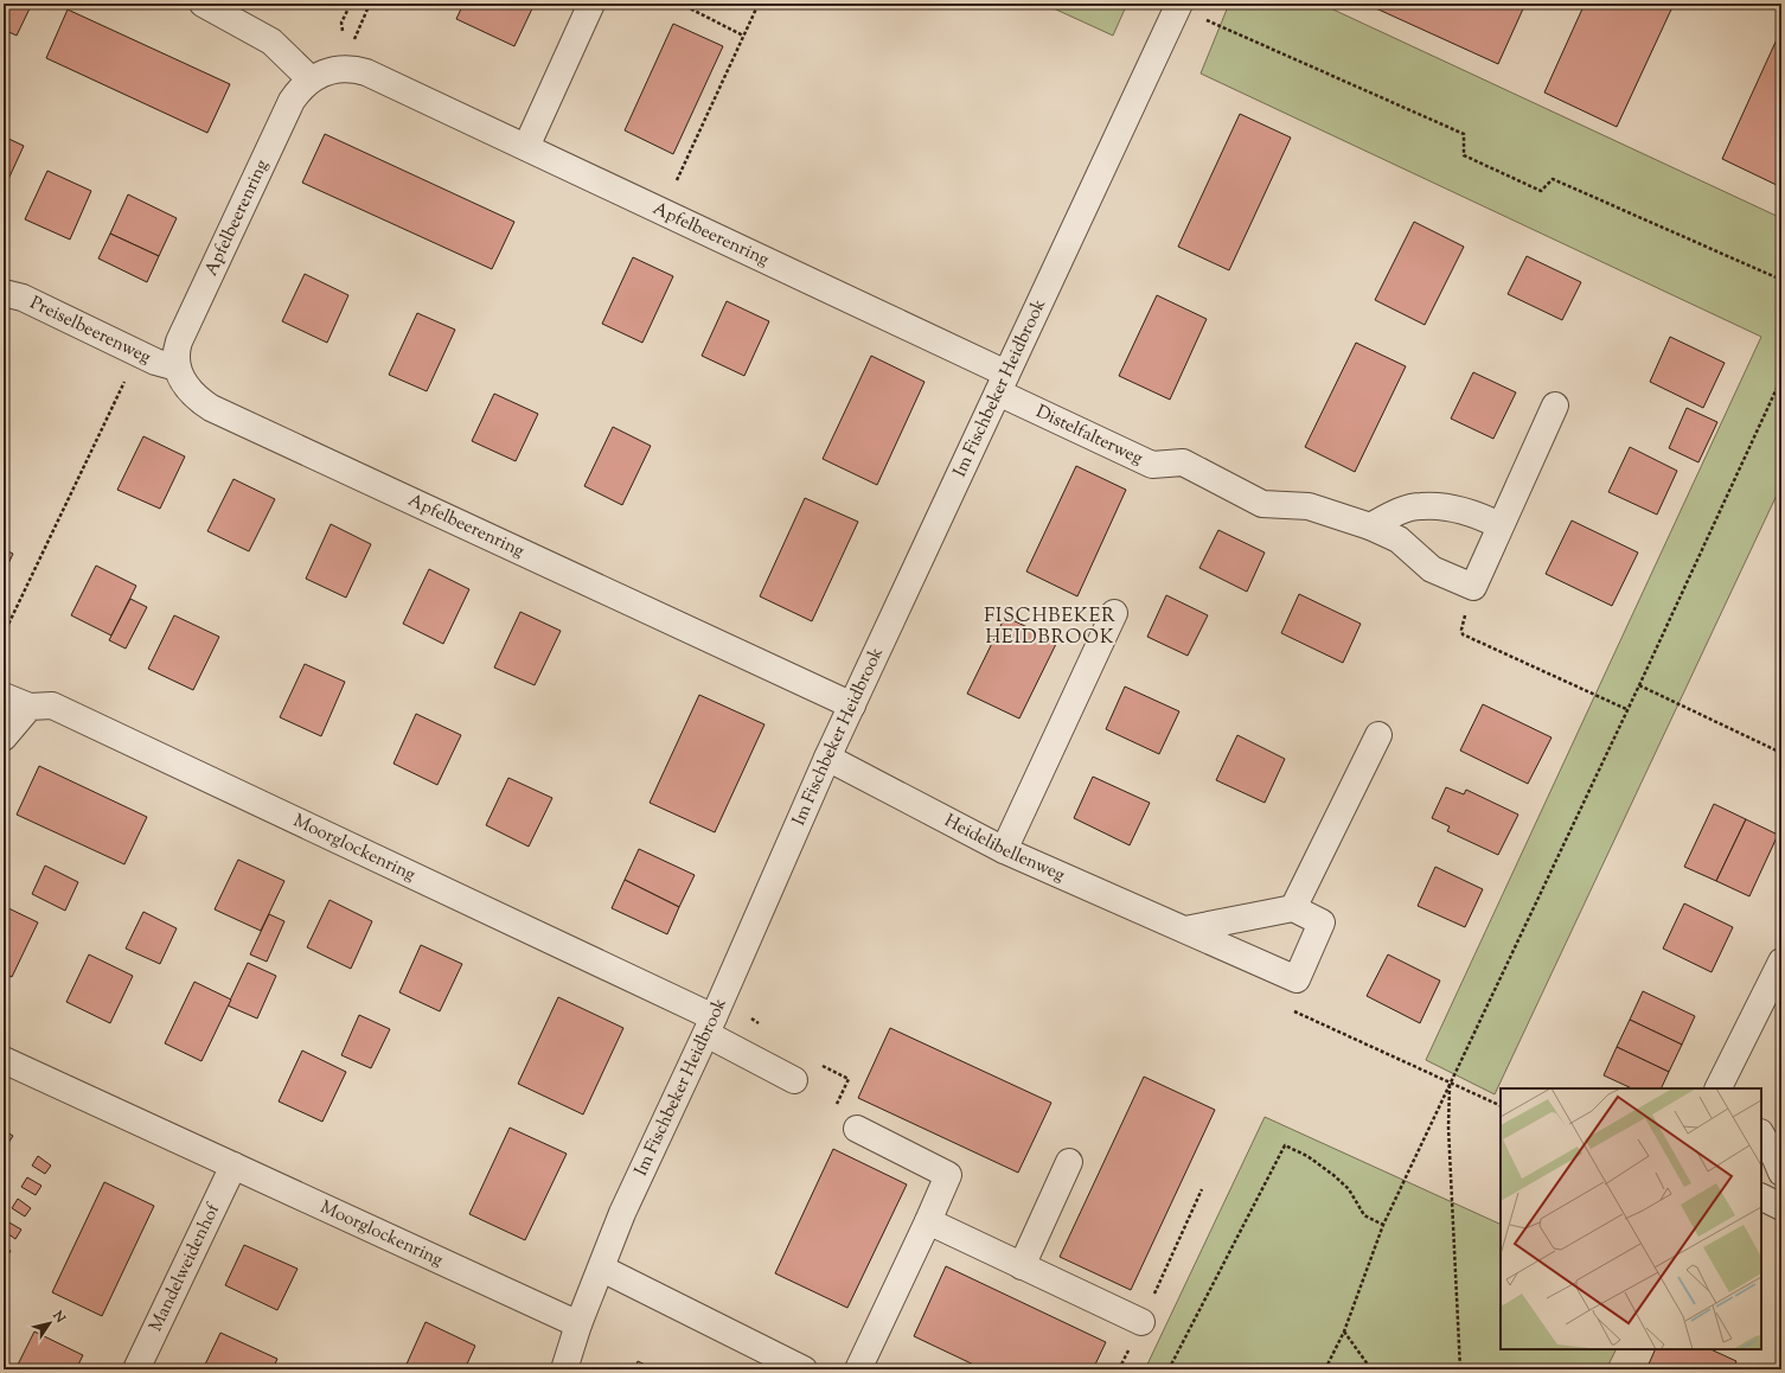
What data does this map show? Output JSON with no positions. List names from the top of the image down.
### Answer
{
  "streets": {
    "street": [
      "Apfelbeerenring",
      "Preiselbeerenweg",
      "Im Fischbeker Heidbrook",
      "Distelfalterweg",
      "Moorglockenring",
      "Heidelibellenweg",
      "Mandelweidenhof"
    ]
  },
  "crossings": [
    ["Apfelbeerenring", "Preiselbeerenweg"],
    ["Apfelbeerenring", "Im Fischbeker Heidbrook"],
    ["Apfelbeerenring", "Distelfalterweg"],
    ["Im Fischbeker Heidbrook", "Distelfalterweg"],
    ["Im Fischbeker Heidbrook", "Moorglockenring"],
    ["Im Fischbeker Heidbrook", "Heidelibellenweg"],
    ["Moorglockenring", "Mandelweidenhof"]
  ],
  "districts": ["FISCHBEKER HEIDBROOK"],
  "north": "top right"
}
